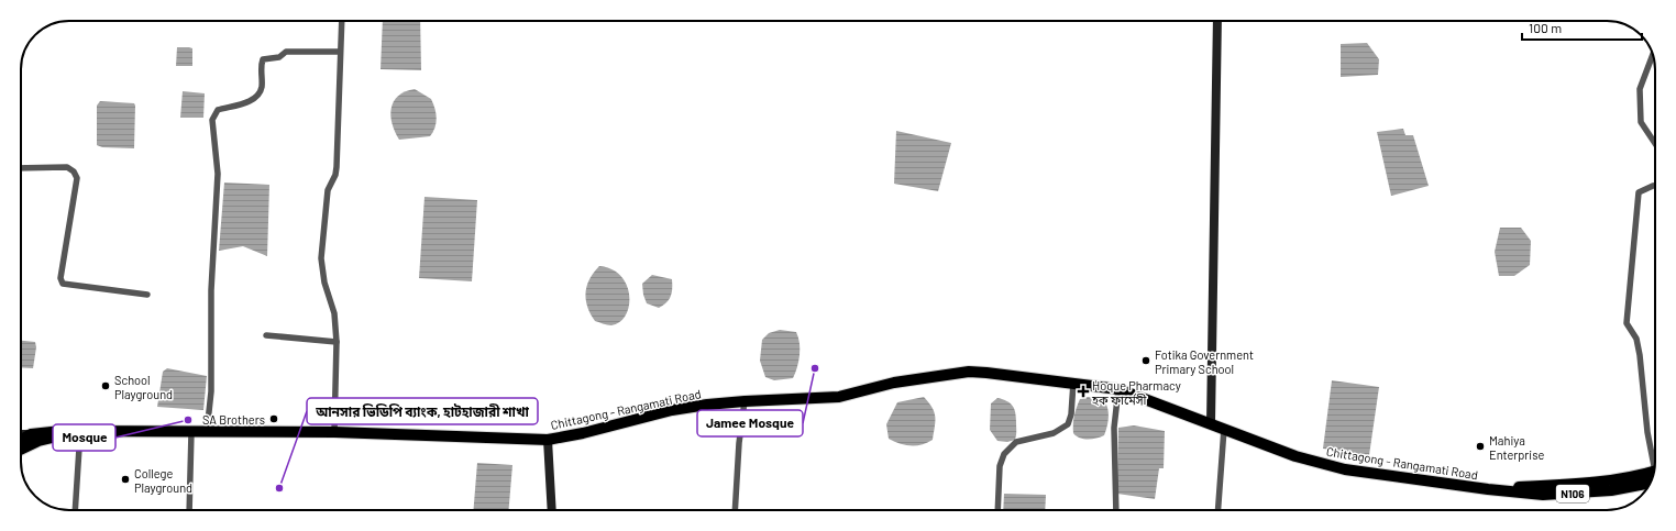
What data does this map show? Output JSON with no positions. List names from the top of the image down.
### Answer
{
  "streets": {
    "highway": ["Chittagong - Rangamati Road", "N106"]
  },
  "places": {
    "other": [
      "Fotika Government Primary School",
      "Jamee Mosque",
      "School Playground",
      "SA Brothers",
      "Mosque",
      "Mahiya Enterprise",
      "College Playground",
      "আনসার ভিডিপি ব্যাংক, হাটহাজারী শাখা"
    ],
    "health": ["Hoque Pharmacy হক ফার্মেসী"]
  },
  "scale_bar": "100 m"
}
